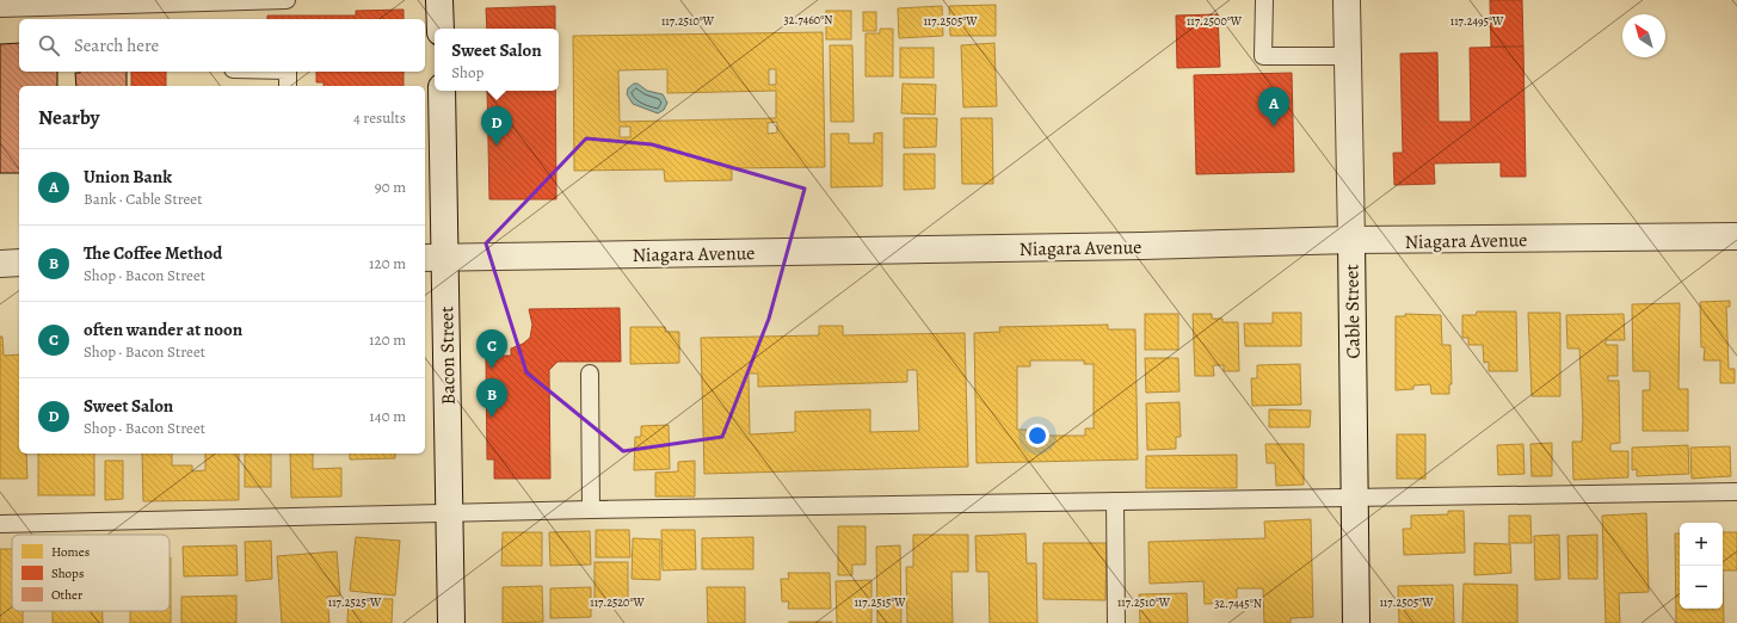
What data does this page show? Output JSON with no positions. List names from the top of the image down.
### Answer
{
  "streets": {
    "street": ["Niagara Avenue", "Cable Street", "Bacon Street"]
  },
  "crossings": [
    ["Niagara Avenue", "Cable Street"],
    ["Niagara Avenue", "Bacon Street"]
  ],
  "legend": ["Homes", "Shops", "Other"],
  "north": "top left",
  "page": {
    "search": "Search here",
    "popup": ["Sweet Salon", "Shop"],
    "heading": ["Nearby", "4 results"],
    "pins": [
      "A",
      "D",
      "C",
      "B"
    ],
    "list": [
      {
        "mark": "A",
        "name": "Union Bank",
        "note": "Bank · Cable Street",
        "value": "90 m"
      },
      {
        "mark": "B",
        "name": "The Coffee Method",
        "note": "Shop · Bacon Street",
        "value": "120 m"
      },
      {
        "mark": "C",
        "name": "often wander at noon",
        "note": "Shop · Bacon Street",
        "value": "120 m"
      },
      {
        "mark": "D",
        "name": "Sweet Salon",
        "note": "Shop · Bacon Street",
        "value": "140 m"
      }
    ],
    "map_buttons": ["+", "−"]
  },
  "coordinates": [
    "32.7460°N",
    "117.2510°W",
    "117.2505°W",
    "117.2500°W",
    "117.2495°W",
    "117.2525°W",
    "117.2520°W",
    "117.2515°W",
    "32.7445°N"
  ]
}
